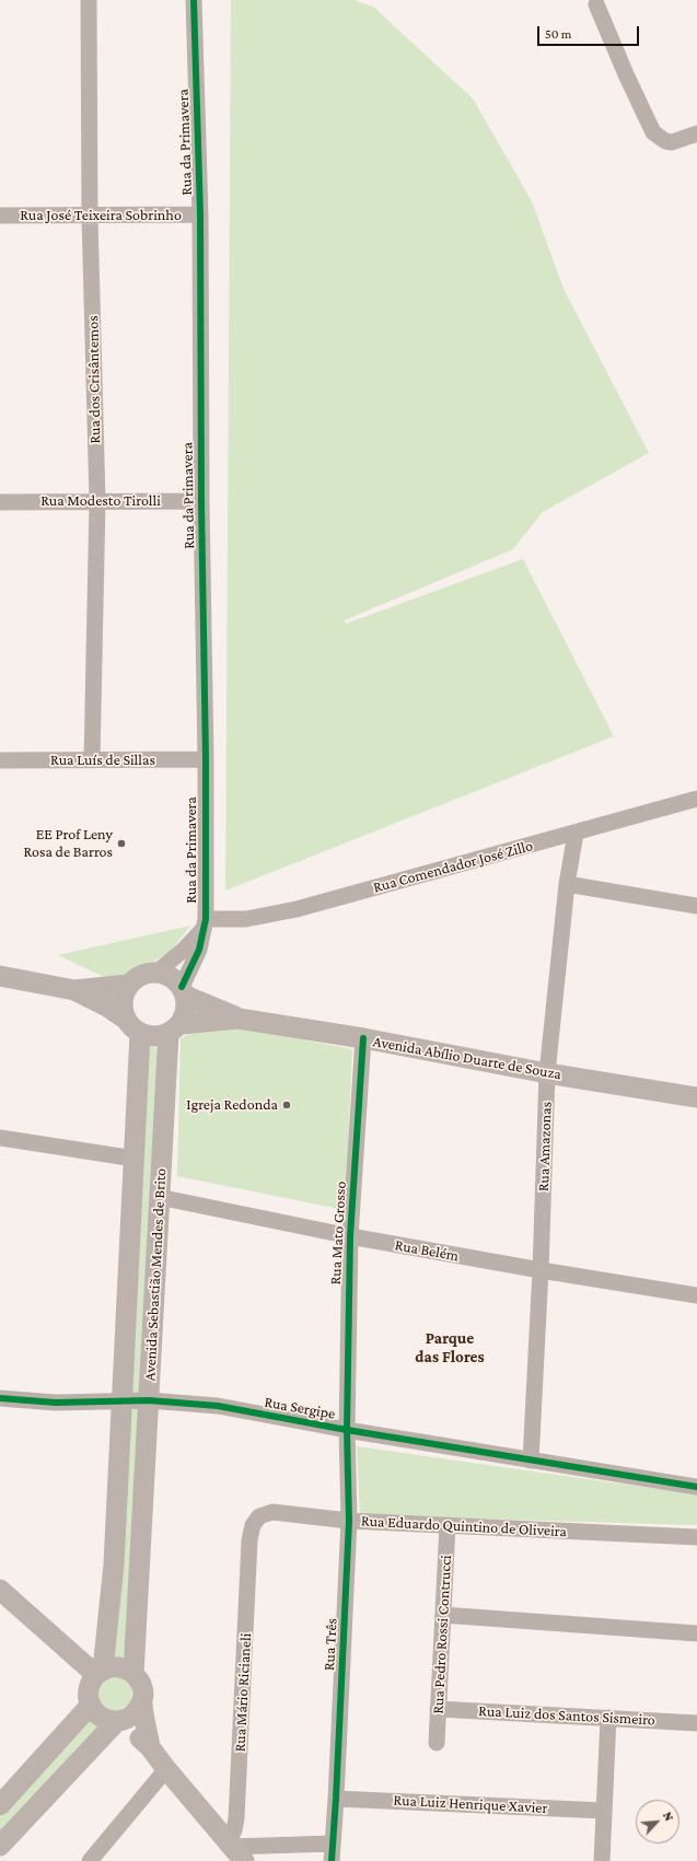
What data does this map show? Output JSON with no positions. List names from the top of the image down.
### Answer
{
  "streets": {
    "main road": ["Avenida Abílio Duarte de Souza", "Avenida Sebastião Mendes de Brito"],
    "street": [
      "Rua da Primavera",
      "Rua José Teixeira Sobrinho",
      "Rua dos Crisântemos",
      "Rua Modesto Tirolli",
      "Rua Luís de Sillas",
      "Rua Comendador José Zillo",
      "Rua Amazonas",
      "Rua Mato Grosso",
      "Rua Belém",
      "Rua Sergipe",
      "Rua Eduardo Quintino de Oliveira",
      "Rua Pedro Rossi Contrucci",
      "Rua Três",
      "Rua Mário Ricianeli",
      "Rua Luiz dos Santos Sismeiro",
      "Rua Luiz Henrique Xavier"
    ]
  },
  "crossings": [
    ["Rua da Primavera", "Rua José Teixeira Sobrinho"],
    ["Rua da Primavera", "Rua Modesto Tirolli"],
    ["Rua da Primavera", "Rua Luís de Sillas"],
    ["Rua da Primavera", "Rua Comendador José Zillo"],
    ["Rua da Primavera", "Avenida Abílio Duarte de Souza"],
    ["Rua da Primavera", "Avenida Sebastião Mendes de Brito"],
    ["Rua José Teixeira Sobrinho", "Rua dos Crisântemos"],
    ["Rua dos Crisântemos", "Rua Modesto Tirolli"],
    ["Rua dos Crisântemos", "Rua Luís de Sillas"],
    ["Rua Comendador José Zillo", "Rua Amazonas"],
    ["Avenida Abílio Duarte de Souza", "Rua Amazonas"],
    ["Avenida Abílio Duarte de Souza", "Rua Mato Grosso"],
    ["Avenida Abílio Duarte de Souza", "Avenida Sebastião Mendes de Brito"],
    ["Rua Amazonas", "Rua Belém"],
    ["Rua Amazonas", "Rua Sergipe"],
    ["Rua Mato Grosso", "Rua Belém"],
    ["Rua Mato Grosso", "Rua Sergipe"],
    ["Rua Mato Grosso", "Rua Três"],
    ["Rua Belém", "Avenida Sebastião Mendes de Brito"],
    ["Avenida Sebastião Mendes de Brito", "Rua Sergipe"],
    ["Rua Sergipe", "Rua Três"],
    ["Rua Eduardo Quintino de Oliveira", "Rua Pedro Rossi Contrucci"],
    ["Rua Eduardo Quintino de Oliveira", "Rua Três"],
    ["Rua Eduardo Quintino de Oliveira", "Rua Mário Ricianeli"],
    ["Rua Pedro Rossi Contrucci", "Rua Luiz dos Santos Sismeiro"],
    ["Rua Três", "Rua Luiz Henrique Xavier"]
  ],
  "districts": ["Parque das Flores"],
  "places": ["EE Prof Leny Rosa de Barros", "Igreja Redonda"],
  "scale_bar": "50 m",
  "north": "top right"
}
